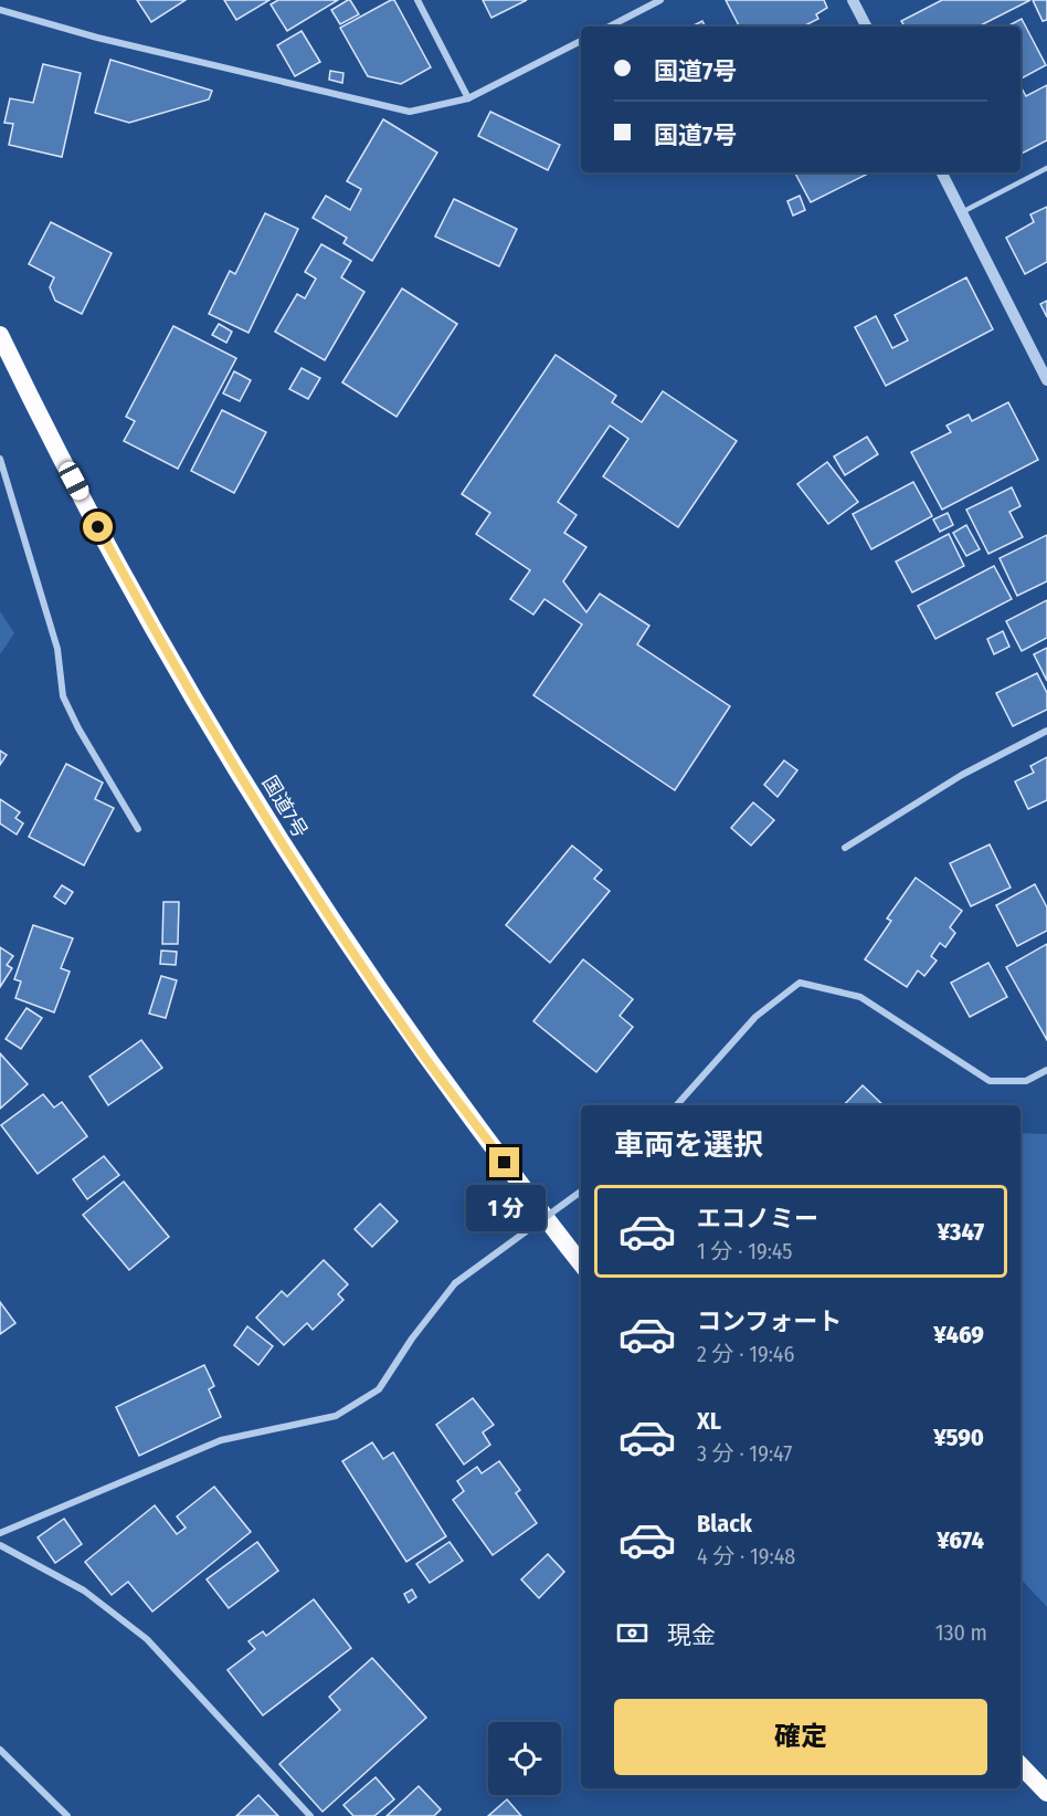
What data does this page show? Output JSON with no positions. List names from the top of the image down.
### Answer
{
  "streets": {
    "highway": ["国道7号"]
  },
  "page": {
    "banner": ["国道7号", "国道7号"],
    "heading": "車両を選択",
    "bubble": "1 分",
    "list": [
      {
        "name": "エコノミー",
        "note": "1 分 · 19:45",
        "value": "¥347"
      },
      {
        "name": "コンフォート",
        "note": "2 分 · 19:46",
        "value": "¥469"
      },
      {
        "name": "XL",
        "note": "3 分 · 19:47",
        "value": "¥590"
      },
      {
        "name": "Black",
        "note": "4 分 · 19:48",
        "value": "¥674"
      }
    ],
    "pay": ["現金", "130 m"],
    "buttons": "確定"
  }
}
